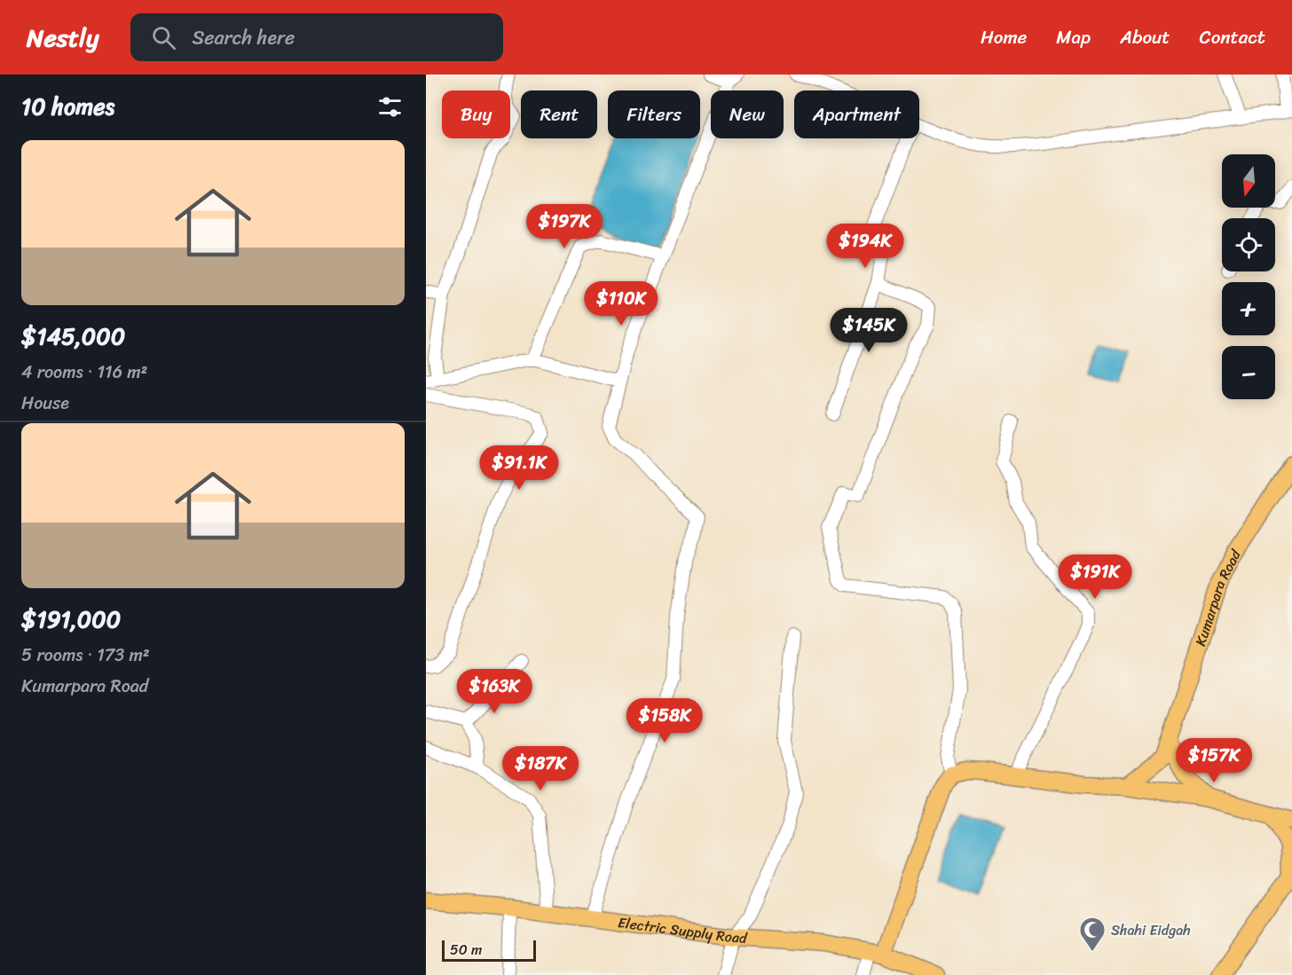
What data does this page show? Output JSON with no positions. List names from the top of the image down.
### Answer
{
  "streets": {
    "main road": ["Kumarpara Road", "Electric Supply Road"]
  },
  "places": {
    "mosque": ["Shahi Eidgah"]
  },
  "scale_bar": "50 m",
  "north": "bottom",
  "page": {
    "header": "Nestly",
    "search": "Search here",
    "nav": [
      "Home",
      "Map",
      "About",
      "Contact"
    ],
    "heading": "10 homes",
    "chip": [
      "Buy",
      "Rent",
      "Filters",
      "New",
      "Apartment"
    ],
    "list": [
      {
        "name": "$145,000",
        "note": "4 rooms · 116 m² · House"
      },
      {
        "name": "$191,000",
        "note": "5 rooms · 173 m² · Kumarpara Road"
      }
    ],
    "map_buttons": ["+", "−"],
    "price": [
      "$197K",
      "$194K",
      "$110K",
      "$145K",
      "$91.1K",
      "$191K",
      "$163K",
      "$158K",
      "$157K",
      "$187K"
    ],
    "scale": "50 m"
  }
}
